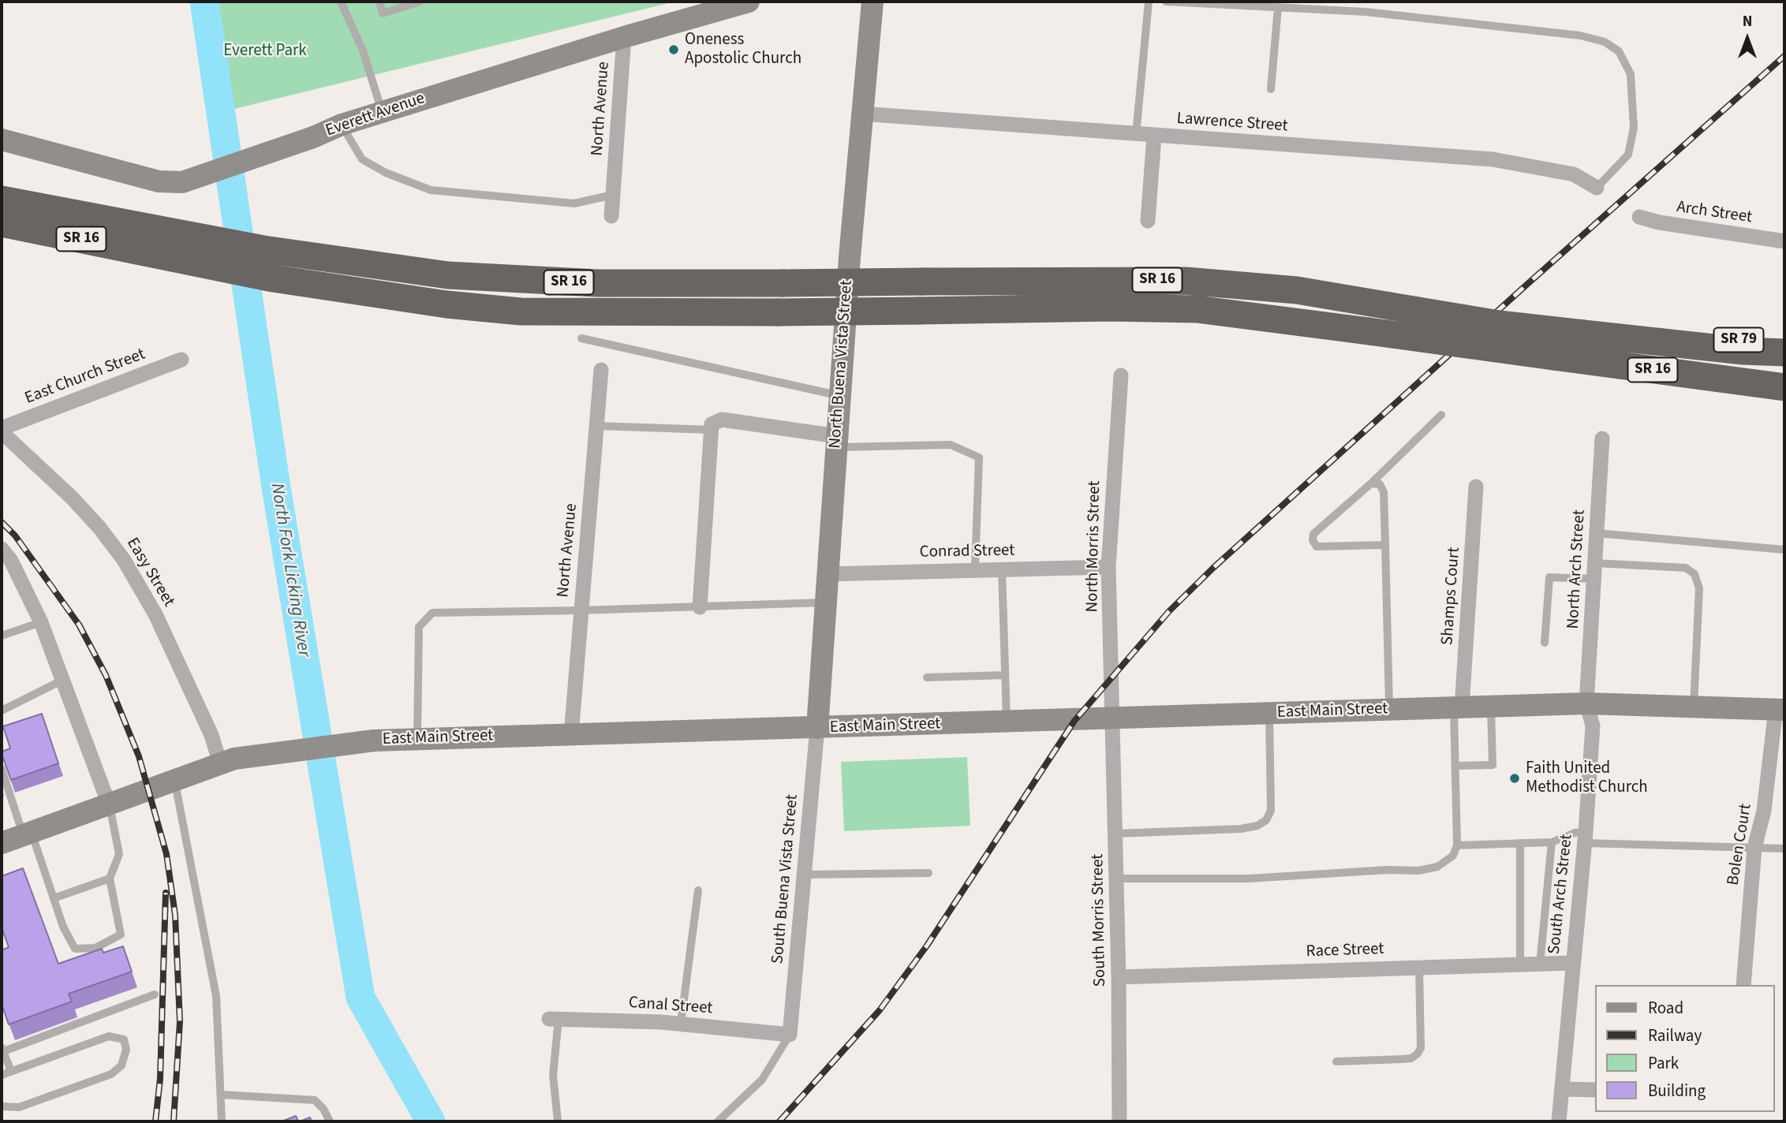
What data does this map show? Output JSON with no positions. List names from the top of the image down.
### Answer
{
  "streets": {
    "highway": ["SR 16", "SR 79"],
    "main road": ["Everett Avenue", "North Buena Vista Street", "East Main Street"],
    "street": [
      "North Avenue",
      "Lawrence Street",
      "Arch Street",
      "East Church Street",
      "North Morris Street",
      "Conrad Street",
      "North Arch Street",
      "Easy Street",
      "Shamps Court",
      "Bolen Court",
      "South Buena Vista Street",
      "South Arch Street",
      "South Morris Street",
      "Race Street",
      "Canal Street"
    ]
  },
  "crossings": [
    ["North Avenue", "Everett Avenue"],
    ["North Avenue", "East Main Street"],
    ["Lawrence Street", "North Buena Vista Street"],
    ["SR 16", "SR 79"],
    ["North Buena Vista Street", "Conrad Street"],
    ["North Buena Vista Street", "East Main Street"],
    ["North Buena Vista Street", "South Buena Vista Street"],
    ["East Church Street", "Easy Street"],
    ["North Morris Street", "Conrad Street"],
    ["North Morris Street", "East Main Street"],
    ["North Morris Street", "South Morris Street"],
    ["North Arch Street", "East Main Street"],
    ["North Arch Street", "South Arch Street"],
    ["Easy Street", "East Main Street"],
    ["Shamps Court", "East Main Street"],
    ["East Main Street", "Bolen Court"],
    ["East Main Street", "South Buena Vista Street"],
    ["East Main Street", "South Arch Street"],
    ["East Main Street", "South Morris Street"],
    ["South Buena Vista Street", "Canal Street"],
    ["South Arch Street", "Race Street"],
    ["South Morris Street", "Race Street"]
  ],
  "water": ["North Fork Licking River"],
  "parks": ["Everett Park"],
  "places": ["Oneness Apostolic Church", "Faith United Methodist Church"],
  "legend": [
    "Road",
    "Railway",
    "Park",
    "Building"
  ],
  "north": "top"
}
